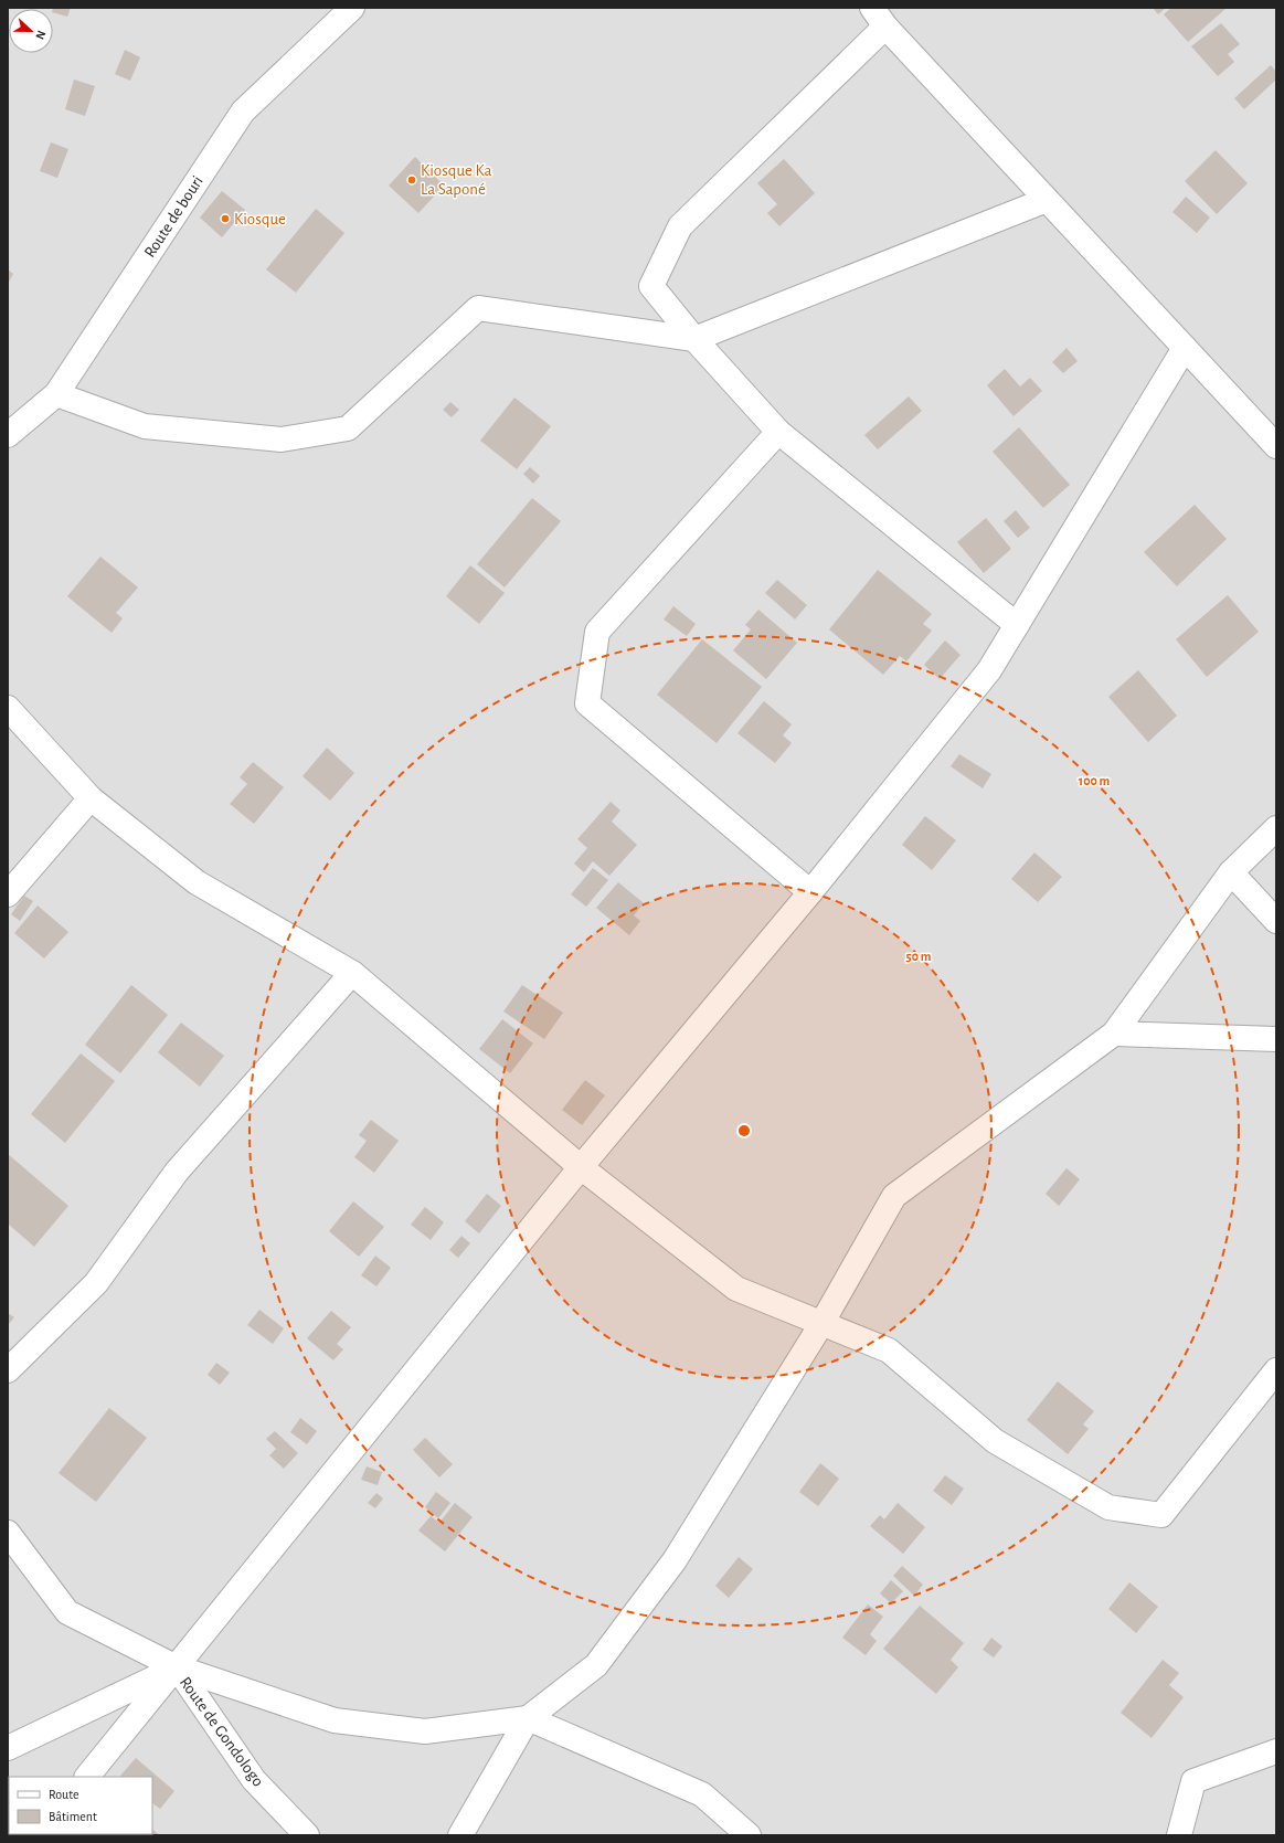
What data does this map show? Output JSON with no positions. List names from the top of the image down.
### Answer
{
  "streets": {
    "street": ["Route de bouri", "Route de Gondologo"]
  },
  "places": ["Kiosque Ka La Saponé", "Kiosque"],
  "legend": ["Route", "Bâtiment"],
  "north": "right",
  "rings": ["100 m", "50 m"]
}
